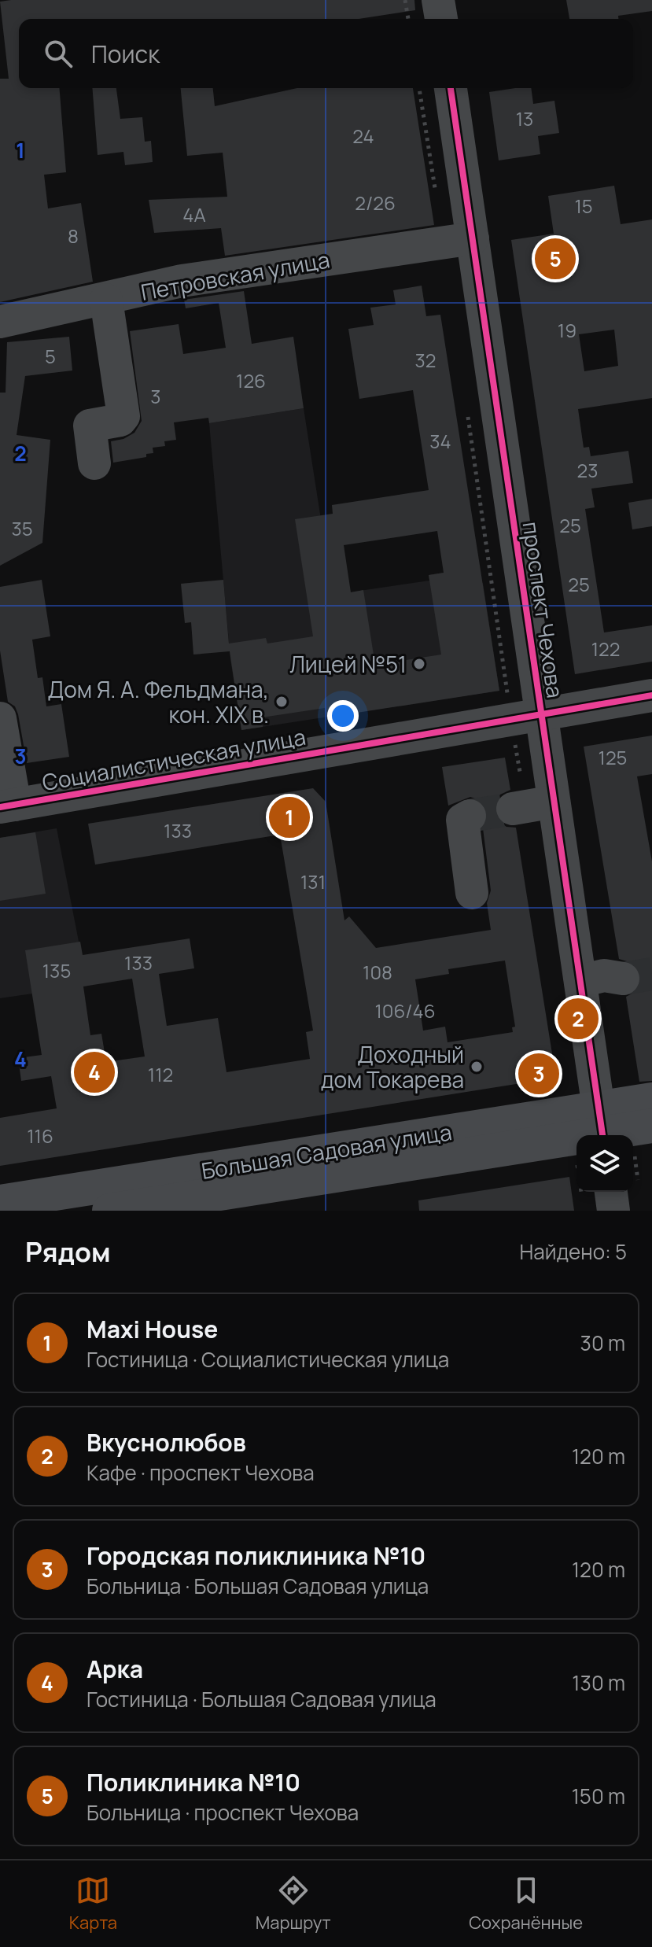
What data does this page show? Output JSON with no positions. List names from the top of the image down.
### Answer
{
  "streets": {
    "main road": ["Большая Садовая улица"],
    "street": ["Петровская улица", "проспект Чехова", "Социалистическая улица"]
  },
  "crossings": [
    ["Петровская улица", "проспект Чехова"],
    ["проспект Чехова", "Социалистическая улица"],
    ["проспект Чехова", "Большая Садовая улица"]
  ],
  "places": ["Лицей №51", "Дом Я. А. Фельдмана, кон. ХIХ в.", "Доходный дом Токарева"],
  "house_numbers": [
    "13",
    "24",
    "2/26",
    "15",
    "4А",
    "8",
    "19",
    "5",
    "32",
    "126",
    "3",
    "34",
    "23",
    "25",
    "35",
    "25",
    "122",
    "125",
    "133",
    "131",
    "133",
    "135",
    "108",
    "106/46",
    "112",
    "116"
  ],
  "page": {
    "search": "Поиск",
    "pins": [
      "5",
      "1",
      "2",
      "4",
      "3"
    ],
    "heading": ["Рядом", "Найдено: 5"],
    "list": [
      {
        "mark": "1",
        "name": "Maxi House",
        "note": "Гостиница · Социалистическая улица",
        "value": "30 m"
      },
      {
        "mark": "2",
        "name": "Вкуснолюбов",
        "note": "Кафе · проспект Чехова",
        "value": "120 m"
      },
      {
        "mark": "3",
        "name": "Городская поликлиника №10",
        "note": "Больница · Большая Садовая улица",
        "value": "120 m"
      },
      {
        "mark": "4",
        "name": "Арка",
        "note": "Гостиница · Большая Садовая улица",
        "value": "130 m"
      },
      {
        "mark": "5",
        "name": "Поликлиника №10",
        "note": "Больница · проспект Чехова",
        "value": "150 m"
      }
    ],
    "nav": ["Карта", "Маршрут", "Сохранённые"]
  },
  "grid": {
    "rows": [
      "1",
      "2",
      "3",
      "4"
    ]
  }
}
